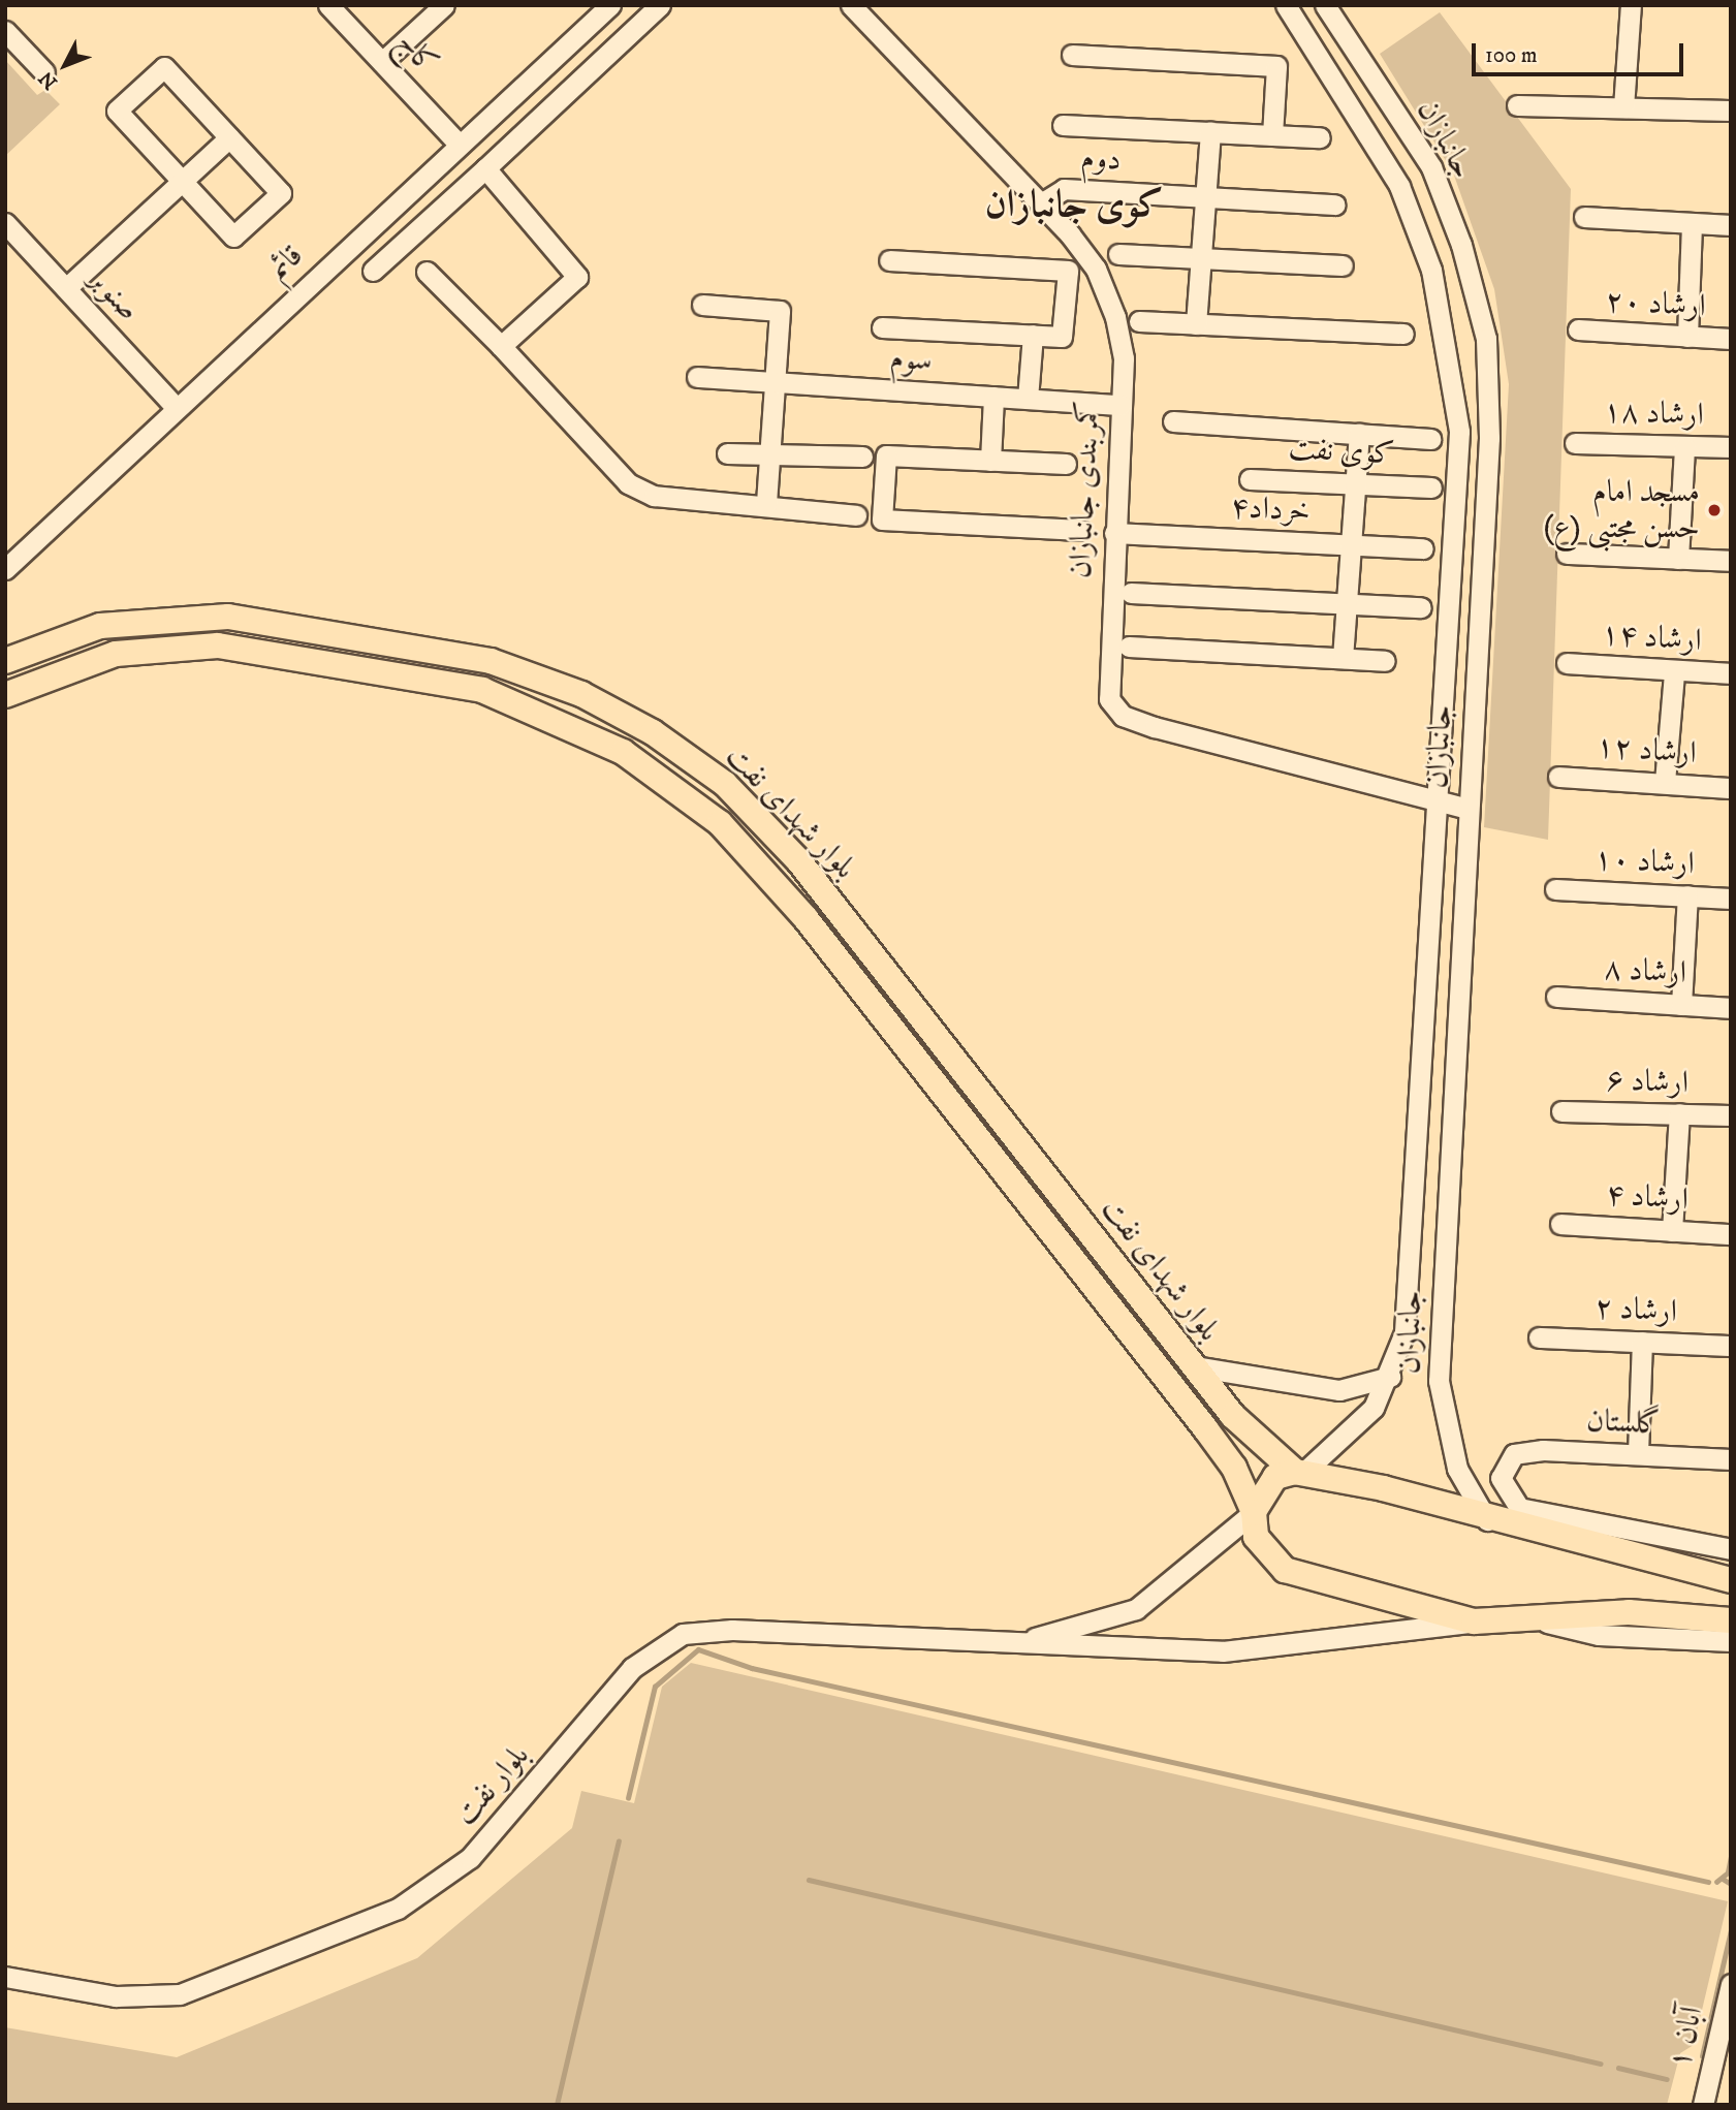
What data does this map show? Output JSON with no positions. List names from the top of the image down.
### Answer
{
  "streets": {
    "main road": ["بلوار شهدای نفت"],
    "street": [
      "کاج",
      "جانبازان",
      "دوم",
      "قائم",
      "صنوبر",
      "ارشاد ۲۰",
      "سوم",
      "ارشاد ۱۸",
      "کوی نفت",
      "کمربندی جانبازان",
      "خرداد۴",
      "ارشاد ۱۴",
      "ارشاد ۱۲",
      "ارشاد ۱۰",
      "ارشاد ۸",
      "ارشاد ۶",
      "ارشاد ۴",
      "ارشاد ۲",
      "گلستان",
      "بلوار نفت",
      "آبان ۱"
    ]
  },
  "crossings": [
    ["کاج", "قائم"],
    ["جانبازان", "کمربندی جانبازان"],
    ["جانبازان", "بلوار شهدای نفت"],
    ["دوم", "کمربندی جانبازان"],
    ["قائم", "صنوبر"],
    ["سوم", "کمربندی جانبازان"],
    ["کمربندی جانبازان", "خرداد۴"],
    ["بلوار شهدای نفت", "بلوار نفت"]
  ],
  "districts": ["کوی جانبازان"],
  "places": ["مسجد امام حسن مجتبی (ع)"],
  "scale_bar": "100 m",
  "north": "bottom left"
}
